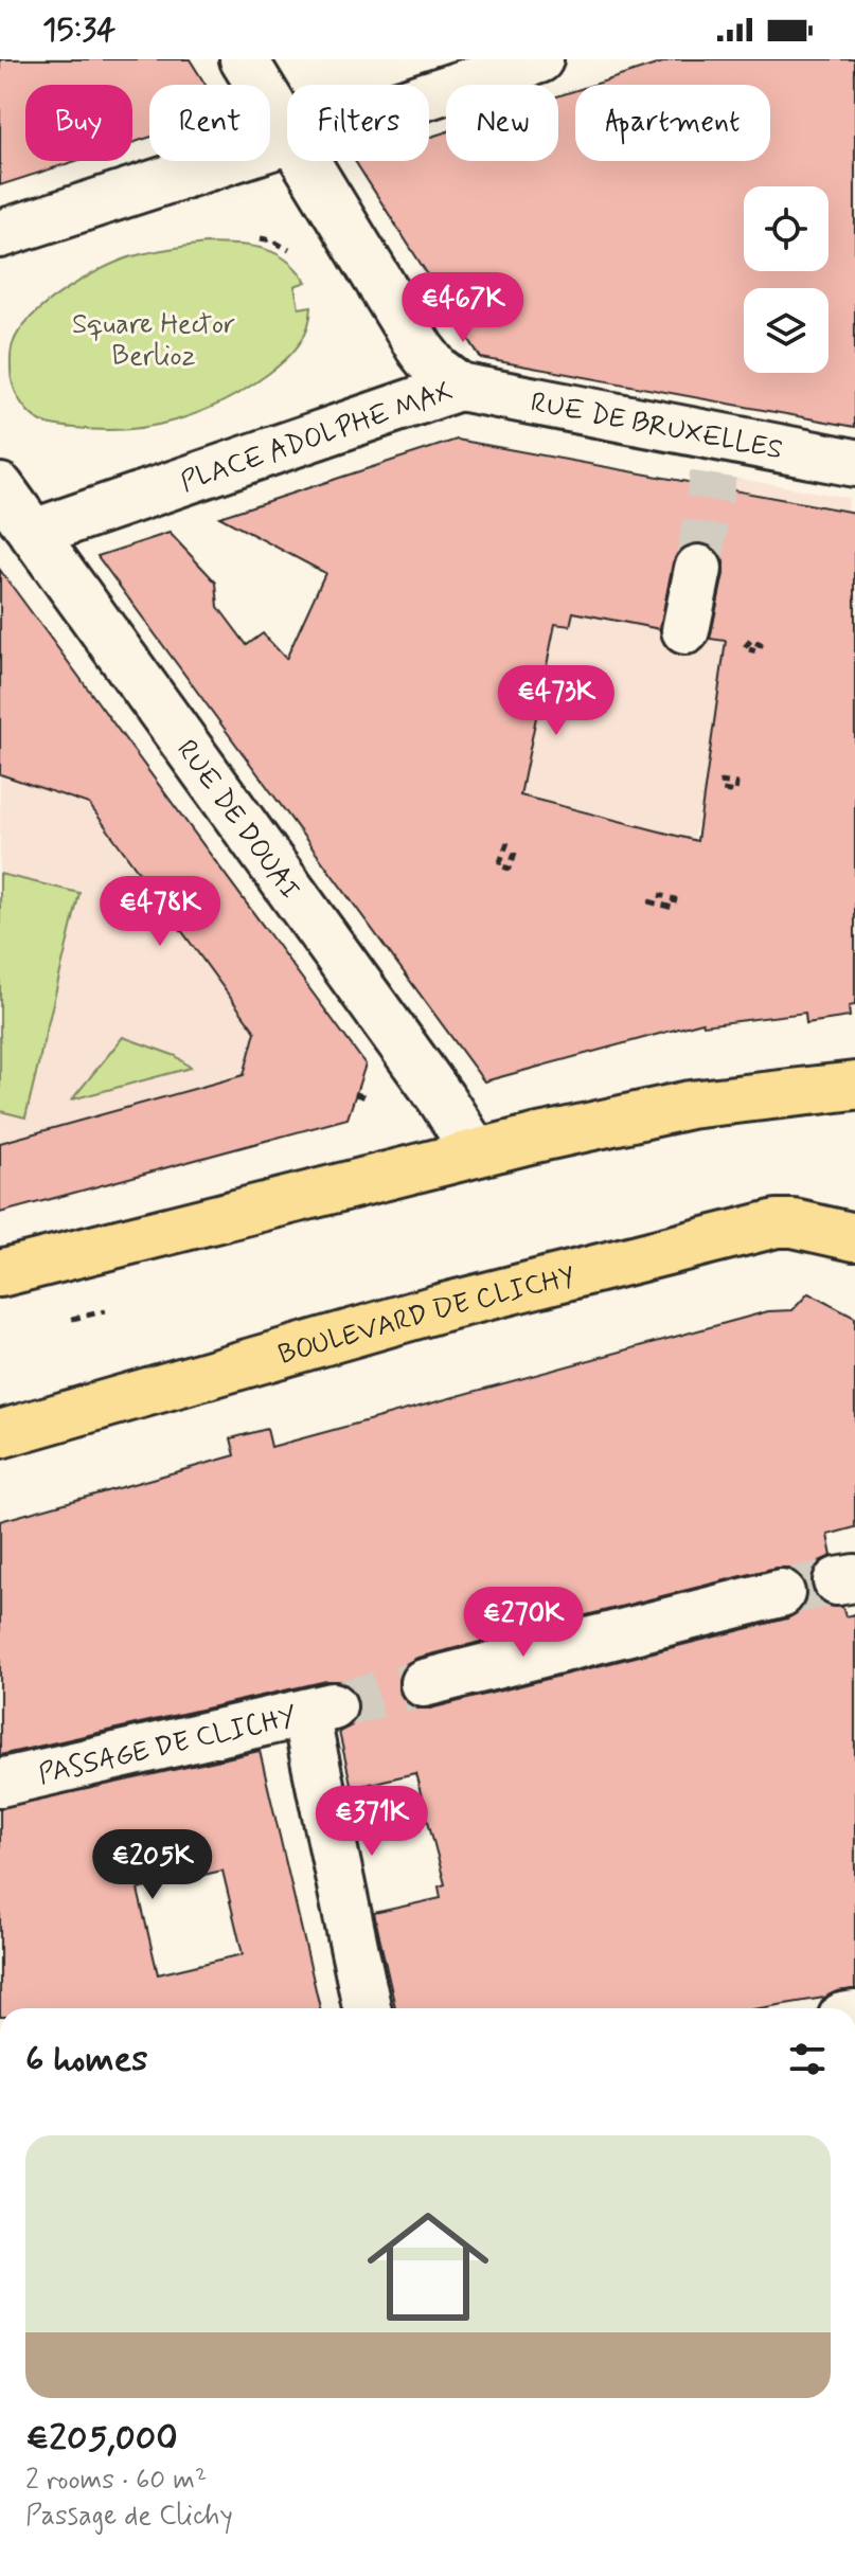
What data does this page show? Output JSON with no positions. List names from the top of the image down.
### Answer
{
  "streets": {
    "main road": ["BOULEVARD DE CLICHY"],
    "street": [
      "RUE DE BRUXELLES",
      "PLACE ADOLPHE MAX",
      "RUE DE DOUAI",
      "PASSAGE DE CLICHY"
    ]
  },
  "crossings": [
    ["RUE DE BRUXELLES", "PLACE ADOLPHE MAX"],
    ["PLACE ADOLPHE MAX", "RUE DE DOUAI"]
  ],
  "parks": ["Square Hector Berlioz"],
  "page": {
    "status": "15:34",
    "chip": [
      "Buy",
      "Rent",
      "Filters",
      "New",
      "Apartment"
    ],
    "price": [
      "€467K",
      "€473K",
      "€478K",
      "€270K",
      "€371K",
      "€205K"
    ],
    "heading": "6 homes",
    "list": [
      {
        "name": "€205,000",
        "note": "2 rooms · 60 m² · Passage de Clichy"
      }
    ]
  }
}
